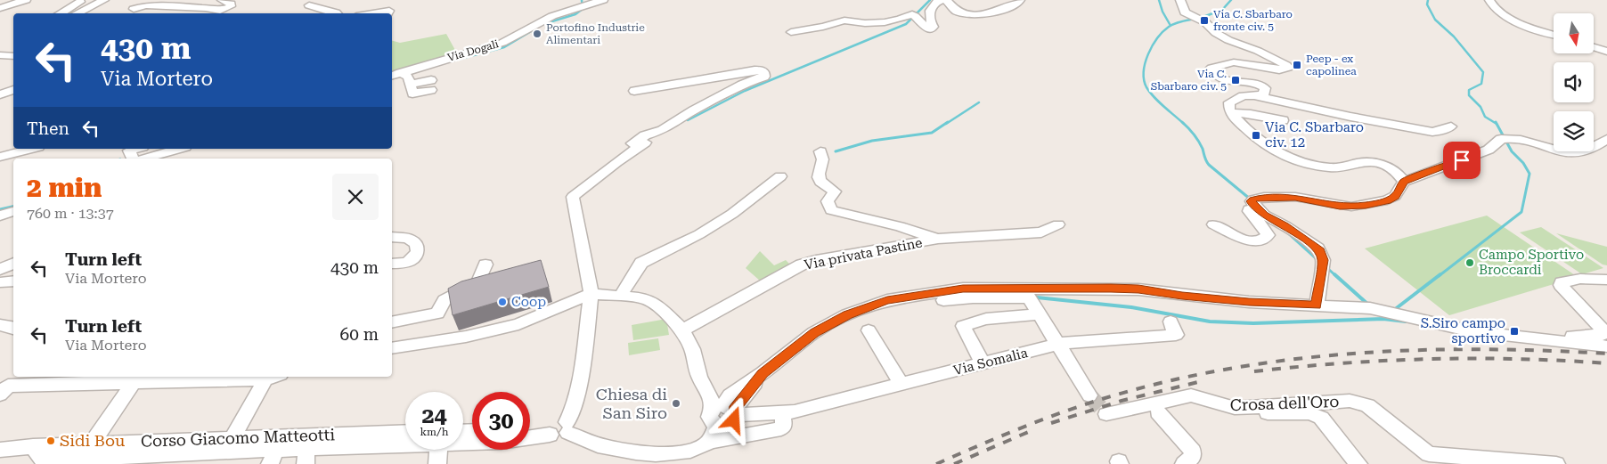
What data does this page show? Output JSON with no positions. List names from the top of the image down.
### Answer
{
  "streets": {
    "street": [
      "Via Dogali",
      "Via privata Pastine",
      "Via Somalia",
      "Crosa dell'Oro",
      "Corso Giacomo Matteotti"
    ]
  },
  "places": {
    "transit": [
      "Via C. Sbarbaro fronte civ. 5",
      "Peep - ex capolinea",
      "Via C. Sbarbaro civ. 5",
      "Via C. Sbarbaro civ. 12",
      "S.Siro campo sportivo"
    ],
    "other": [
      "Portofino Industrie Alimentari",
      "Campo Sportivo Broccardi",
      "Coop",
      "Chiesa di San Siro",
      "Sidi Bou"
    ]
  },
  "north": "bottom",
  "page": {
    "turn": ["430 m", "Via Mortero"],
    "then": "Then",
    "heading": ["2 min", "760 m · 13:37"],
    "list": [
      {
        "name": "Turn left",
        "note": "Via Mortero",
        "value": "430 m"
      },
      {
        "name": "Turn left",
        "note": "Via Mortero",
        "value": "60 m"
      }
    ],
    "speed": "24 km/h",
    "limit": "30"
  }
}
